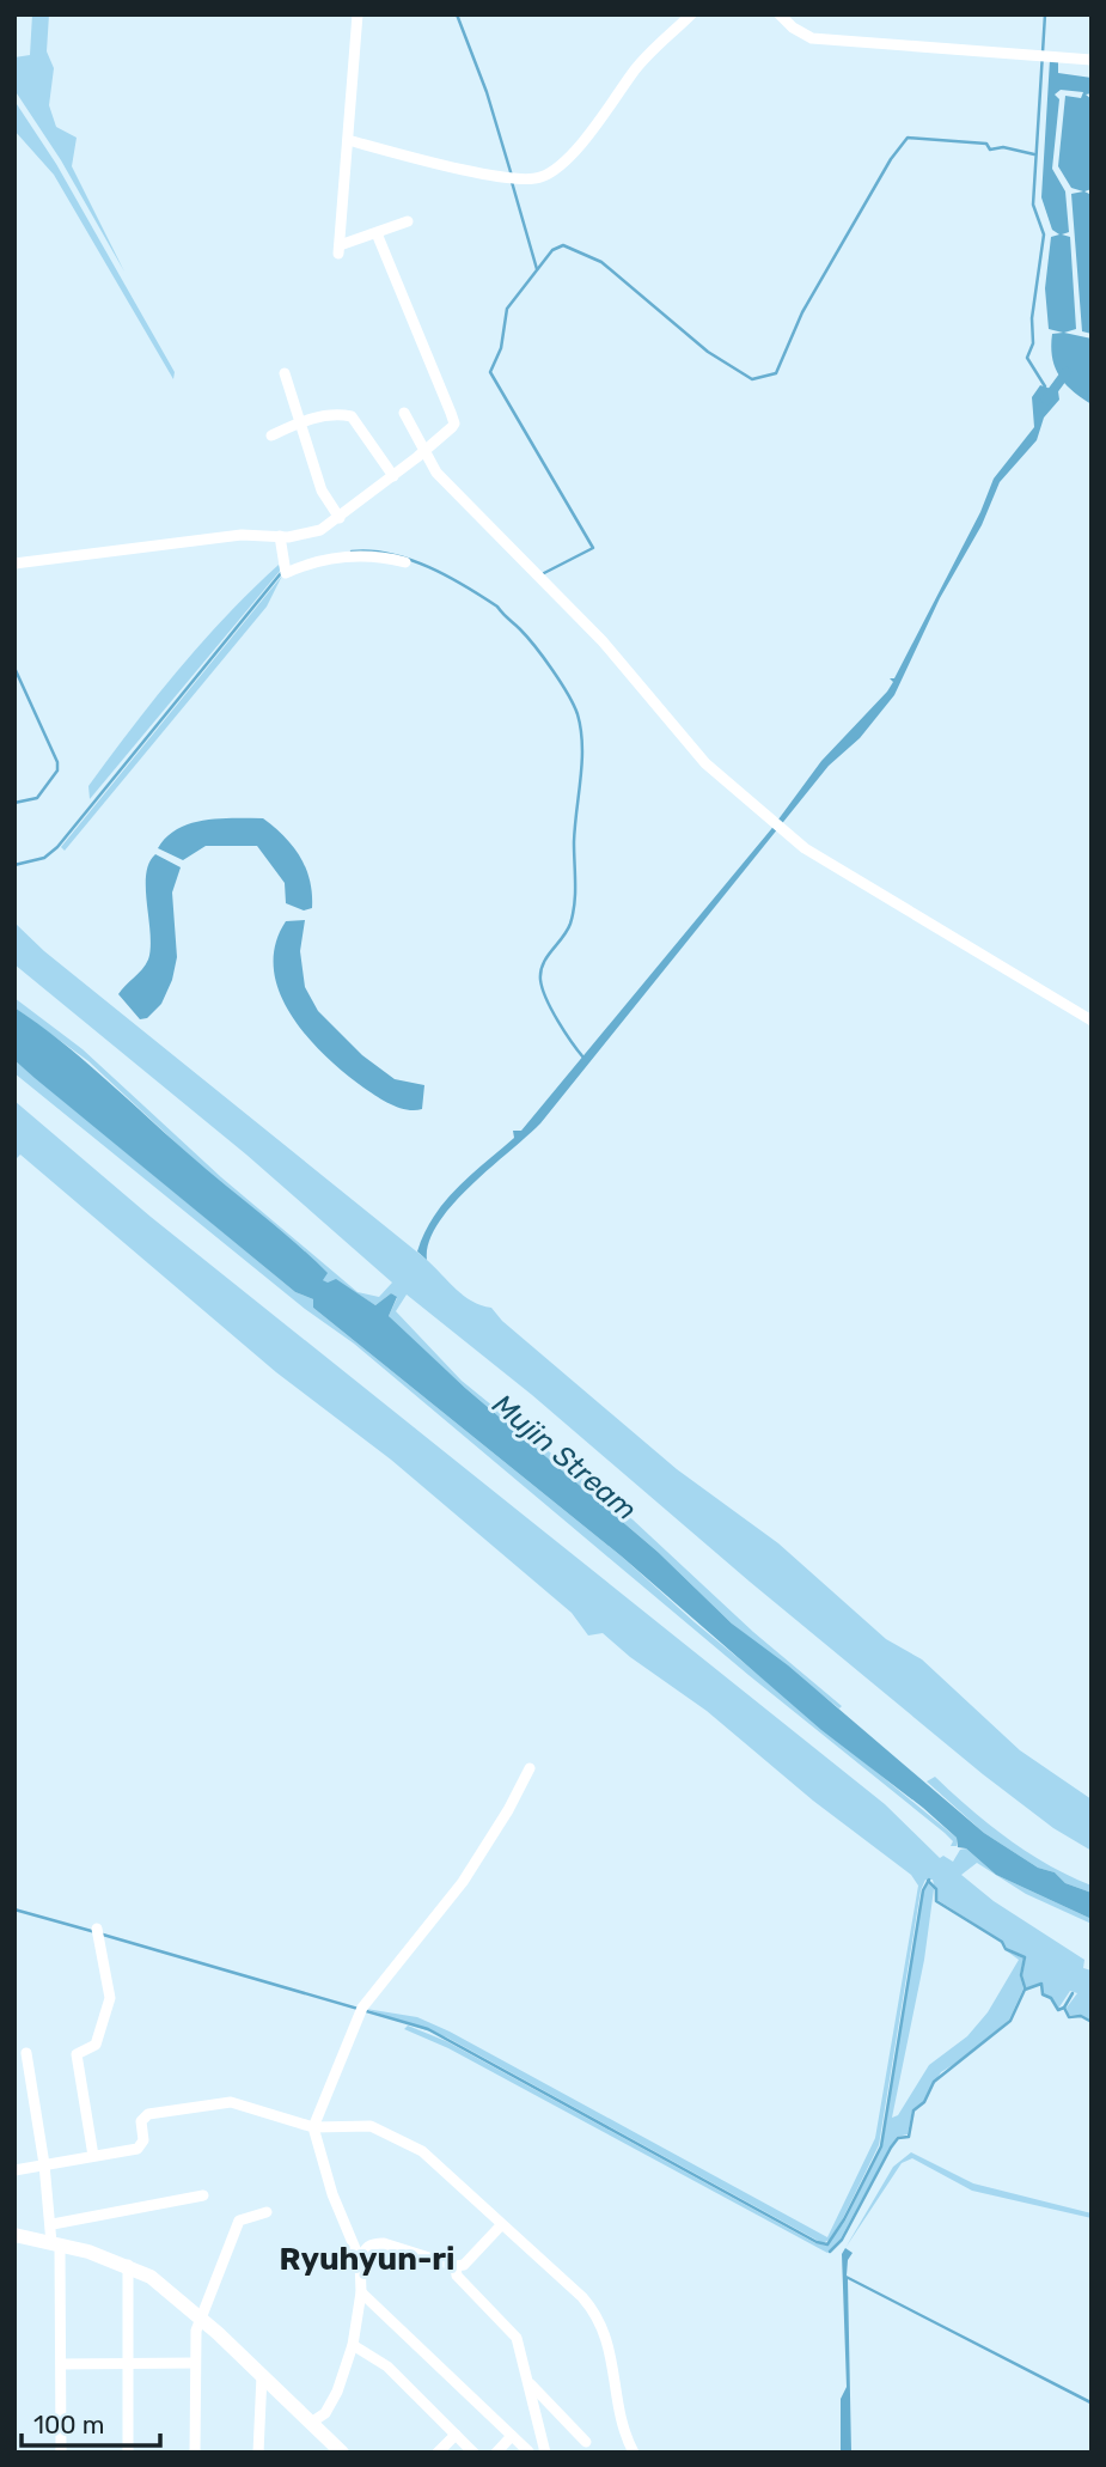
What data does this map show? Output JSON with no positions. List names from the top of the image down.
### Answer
{
  "districts": ["Ryuhyun-ri"],
  "water": ["Mujin Stream"],
  "scale_bar": "100 m"
}
